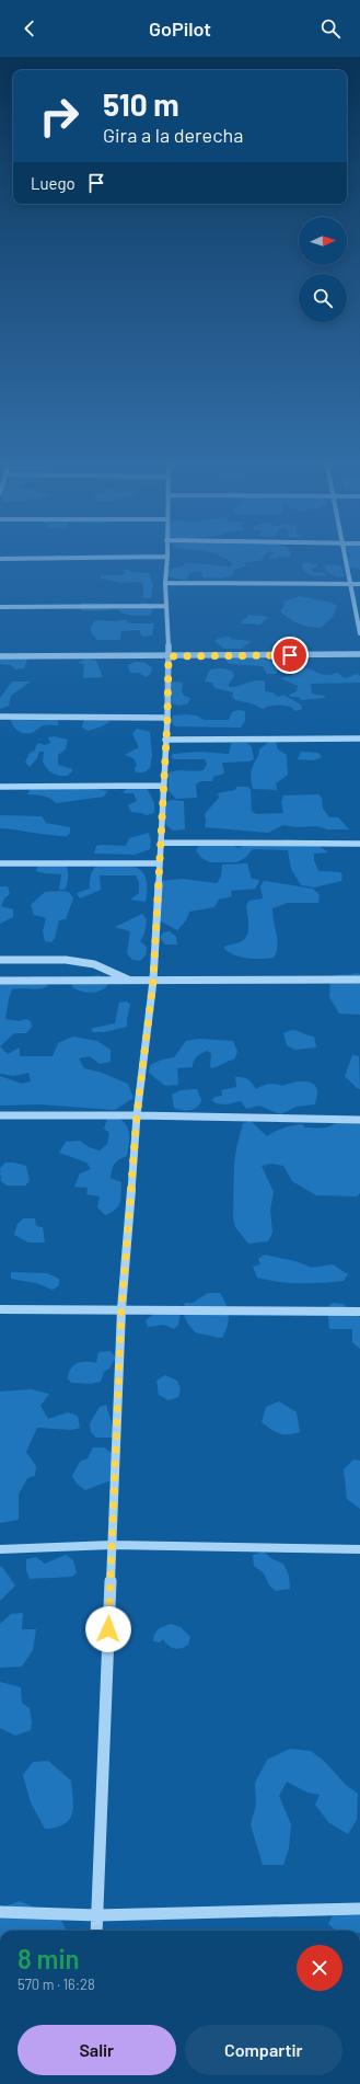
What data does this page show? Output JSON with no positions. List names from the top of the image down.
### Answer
{
  "north": "right",
  "page": {
    "header": "GoPilot",
    "turn": ["510 m", "Gira a la derecha"],
    "then": "Luego",
    "heading": ["8 min", "570 m · 16:28"],
    "buttons": ["Salir", "Compartir"]
  }
}
